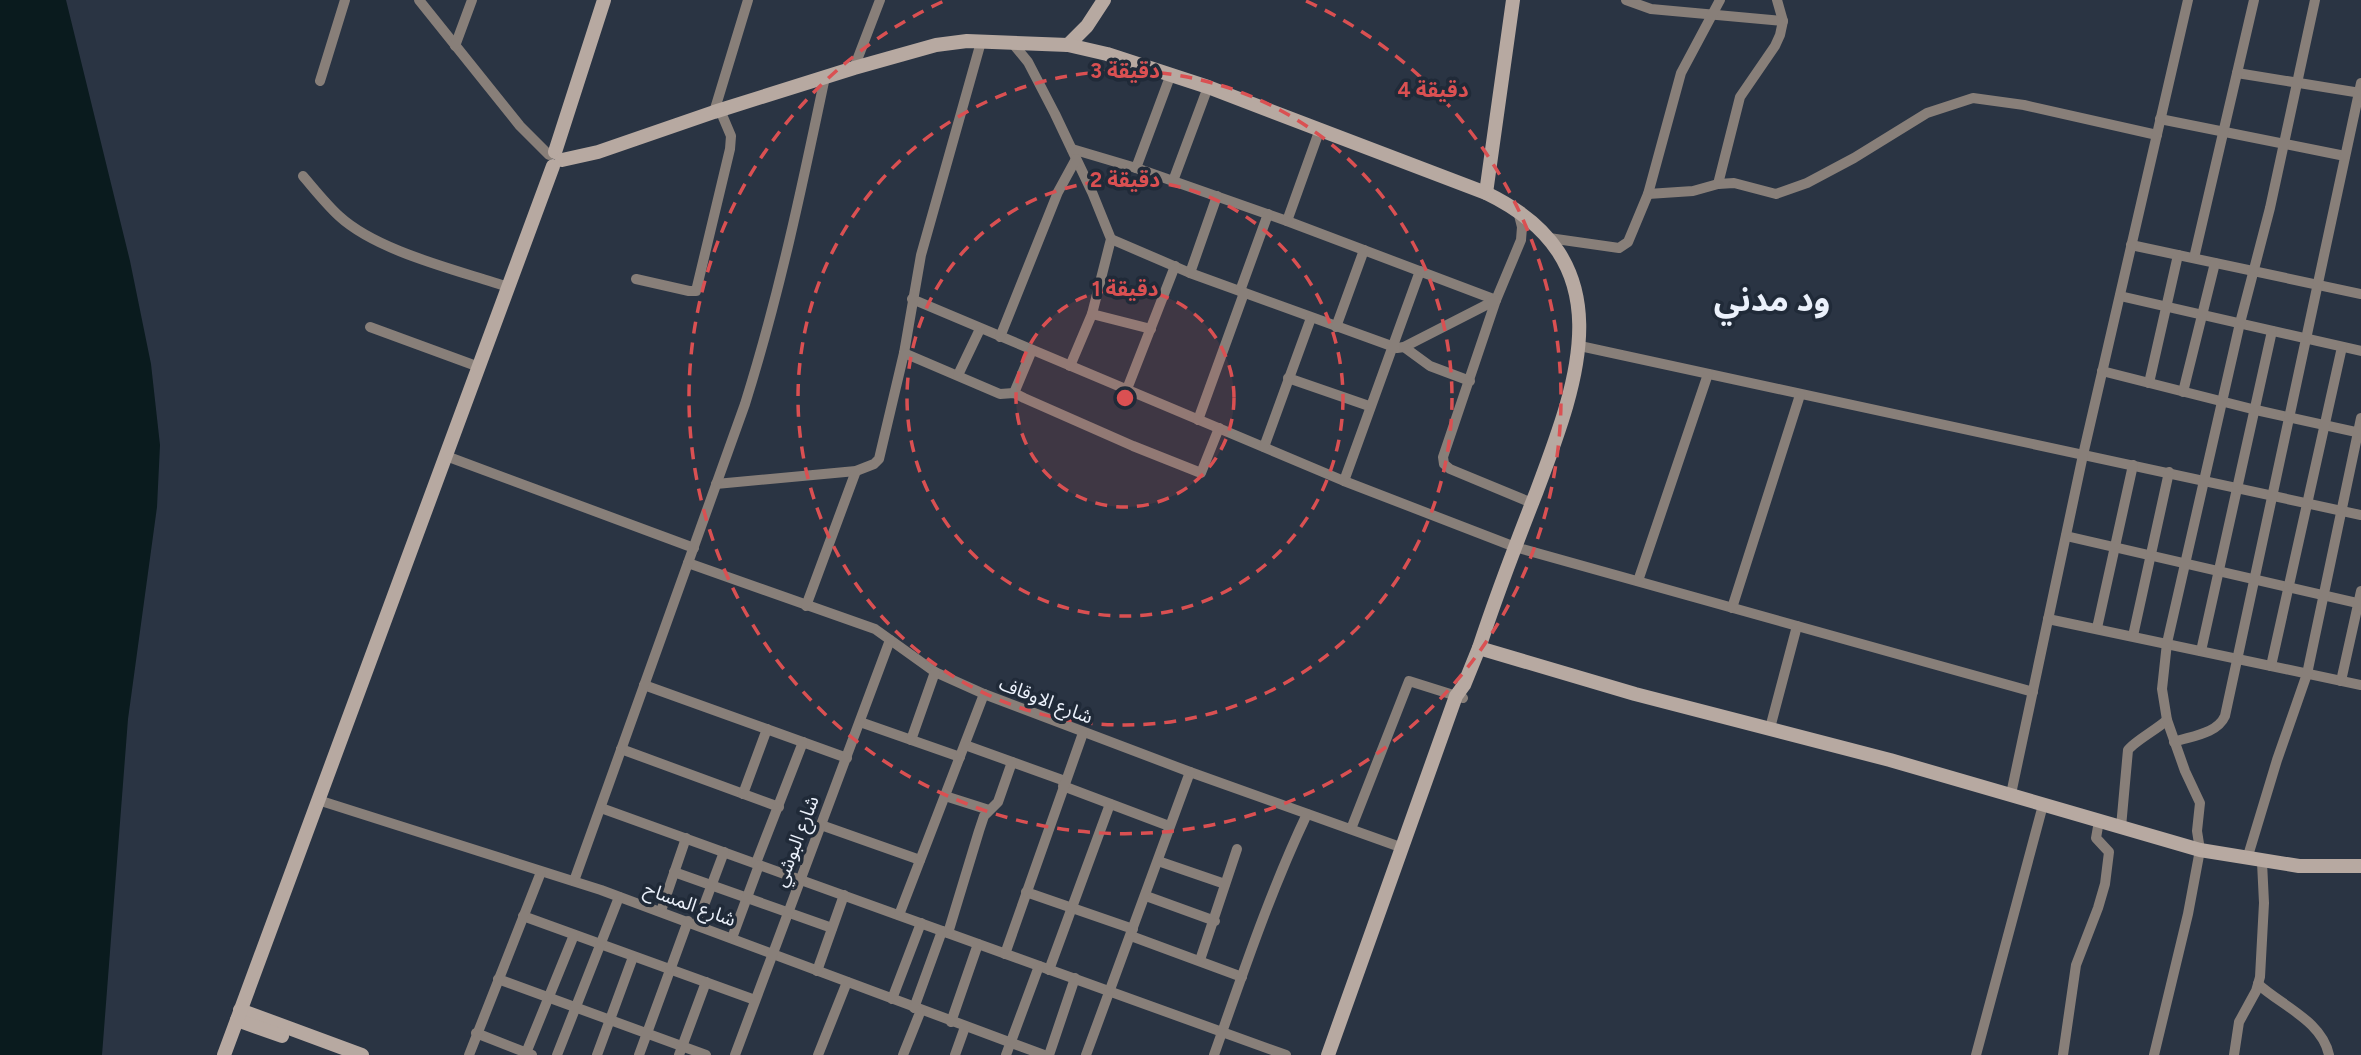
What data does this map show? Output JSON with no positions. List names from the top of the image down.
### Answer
{
  "streets": {
    "street": ["شارع الاوقاف", "شارع البوشي", "شارع المساح"]
  },
  "crossings": [
    ["شارع الاوقاف", "شارع البوشي"],
    ["شارع البوشي", "شارع المساح"]
  ],
  "districts": ["ود مدني"],
  "rings": [
    "3 دقيقة",
    "4 دقيقة",
    "2 دقيقة",
    "1 دقيقة"
  ]
}
